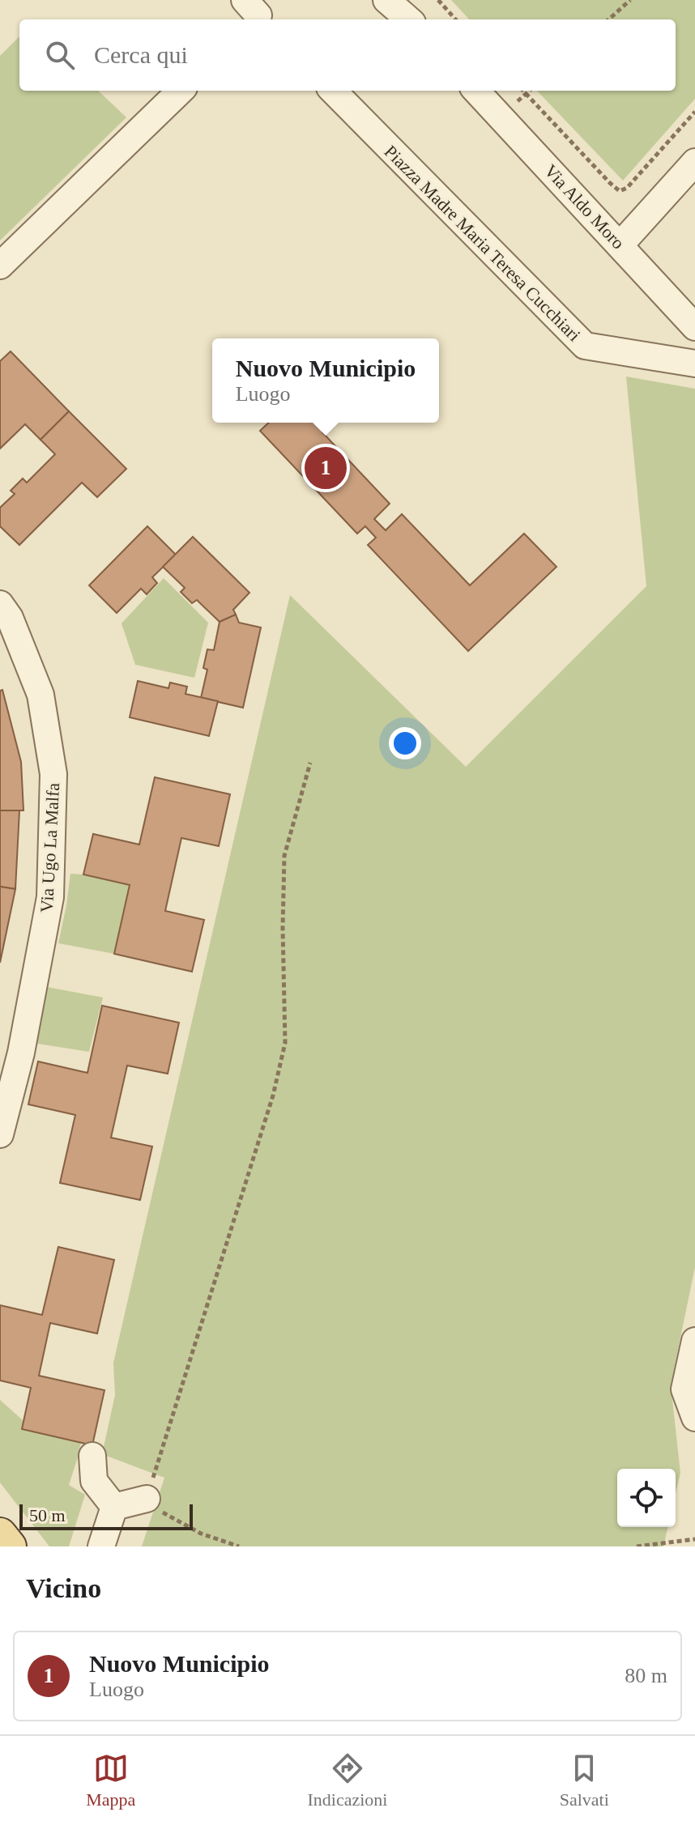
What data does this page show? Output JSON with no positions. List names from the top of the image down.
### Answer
{
  "streets": {
    "street": ["Via Aldo Moro", "Piazza Madre Maria Teresa Cucchiari", "Via Ugo La Malfa"]
  },
  "scale_bar": "50 m",
  "page": {
    "search": "Cerca qui",
    "popup": ["Nuovo Municipio", "Luogo"],
    "pins": "1",
    "scale": "50 m",
    "heading": "Vicino",
    "list": [
      {
        "mark": "1",
        "name": "Nuovo Municipio",
        "note": "Luogo",
        "value": "80 m"
      }
    ],
    "nav": ["Mappa", "Indicazioni", "Salvati"]
  }
}
